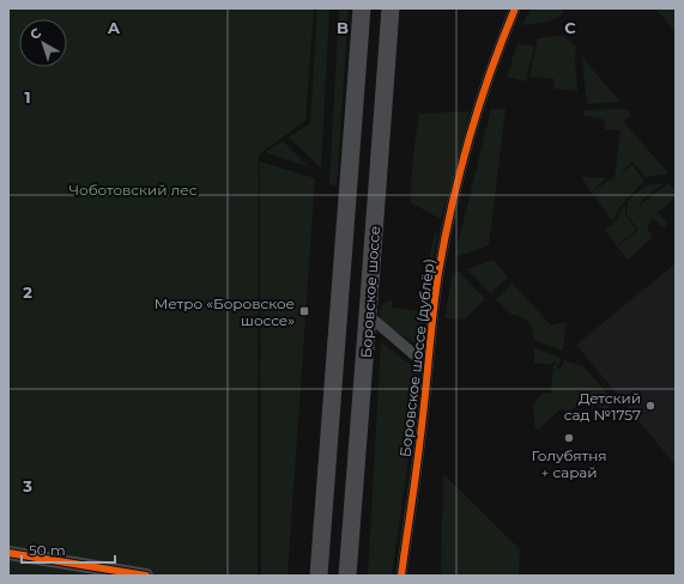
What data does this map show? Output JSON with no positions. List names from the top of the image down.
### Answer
{
  "streets": {
    "main road": ["Боровское шоссе"],
    "street": ["Боровское шоссе (дублёр)"]
  },
  "parks": ["Чоботовский лес"],
  "places": {
    "transit": ["Метро «Боровское шоссе»"],
    "other": ["Детский сад №1757", "Голубятня + сарай"]
  },
  "scale_bar": "50 m",
  "north": "top left",
  "grid": {
    "columns": ["A", "B", "C"],
    "rows": ["1", "2", "3"]
  }
}
